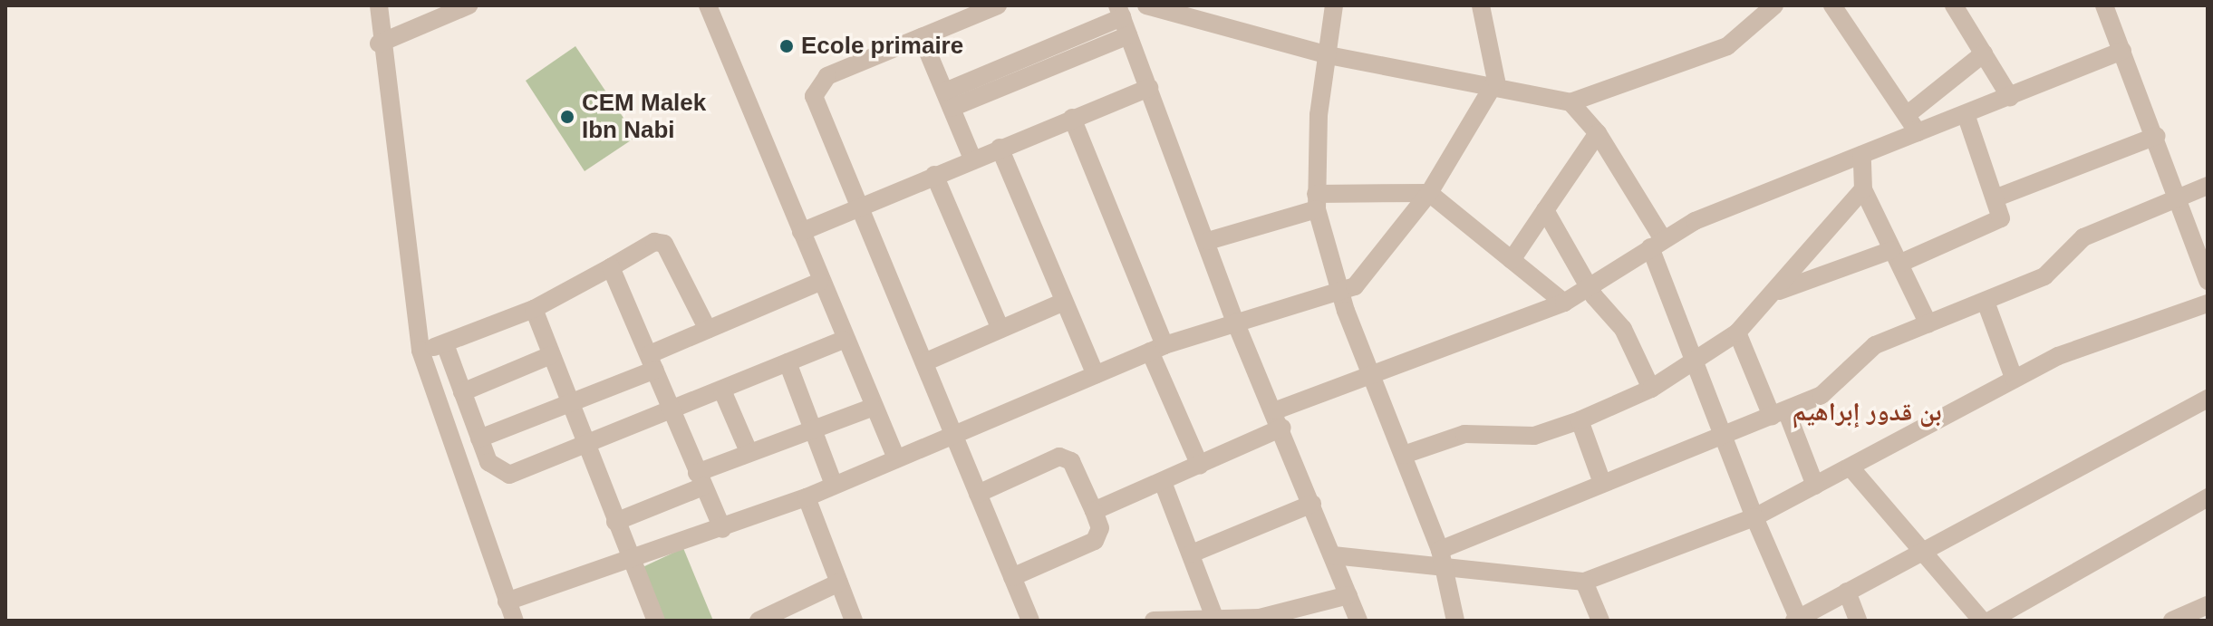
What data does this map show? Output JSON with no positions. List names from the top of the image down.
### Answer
{
  "districts": ["بن قدور إبراهيم"],
  "places": ["Ecole primaire", "CEM Malek Ibn Nabi"]
}
